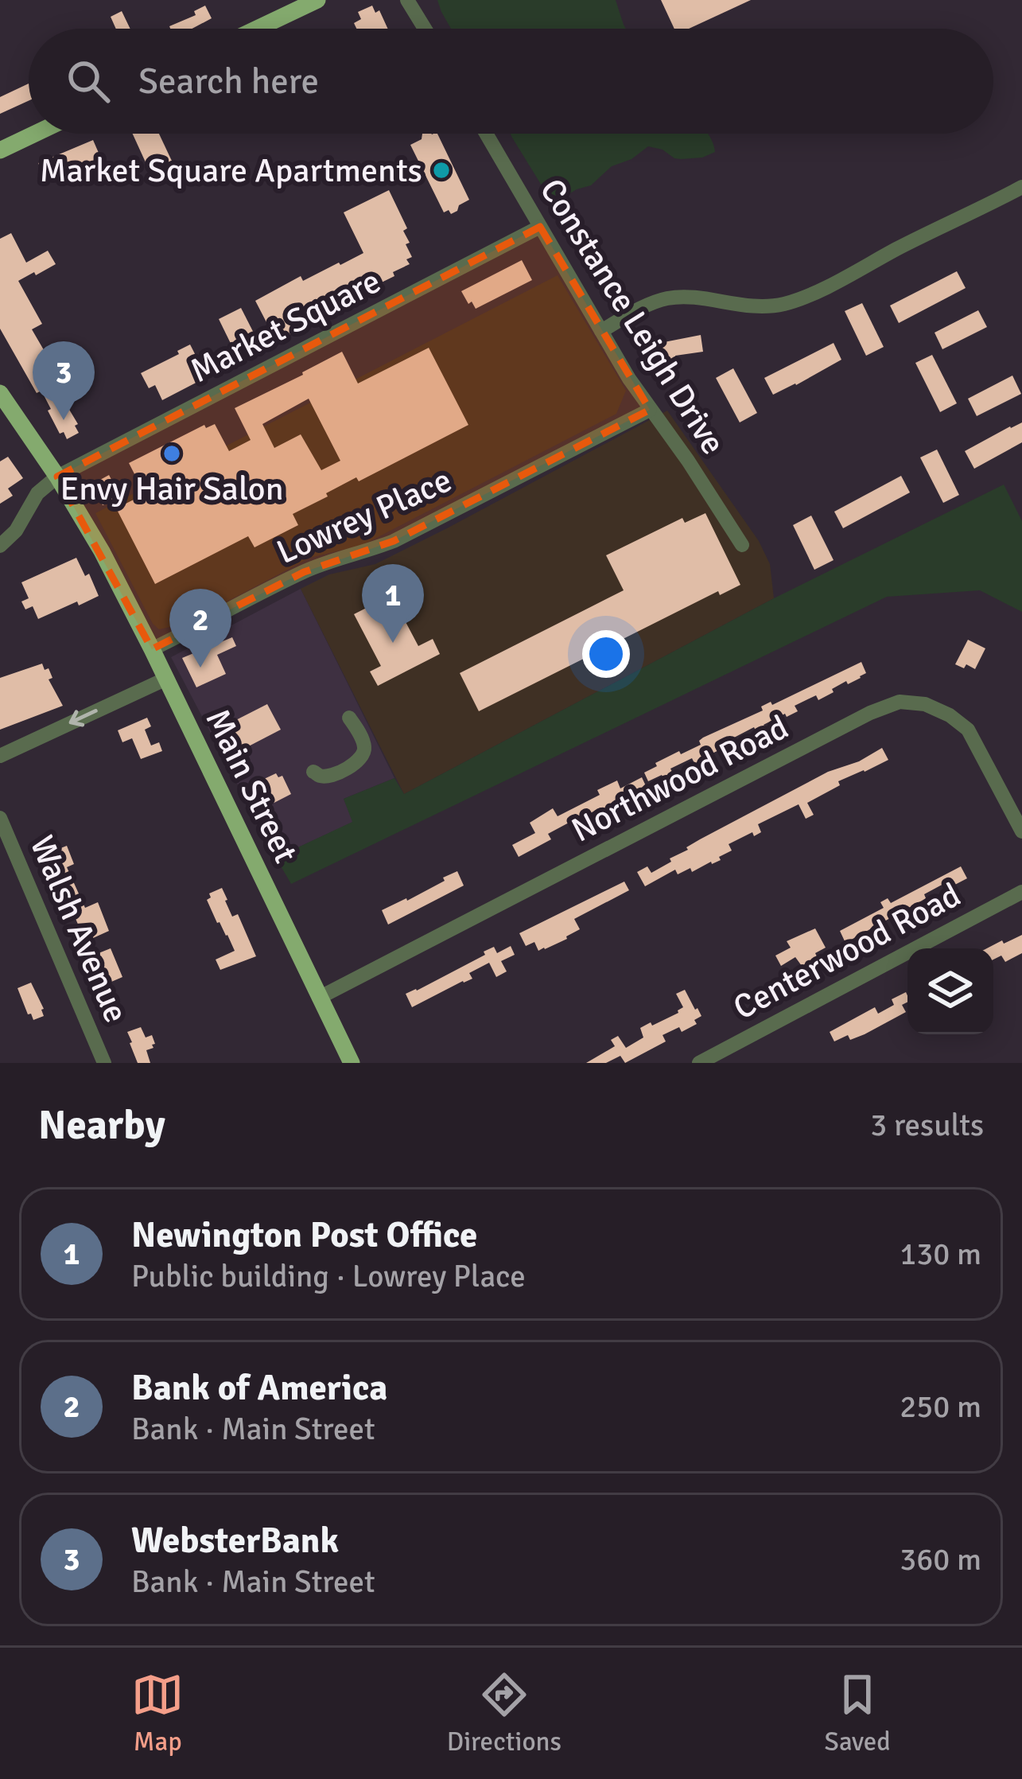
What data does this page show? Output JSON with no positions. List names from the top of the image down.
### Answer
{
  "streets": {
    "main road": ["Main Street"],
    "street": [
      "Constance Leigh Drive",
      "Market Square",
      "Lowrey Place",
      "Northwood Road",
      "Walsh Avenue",
      "Centerwood Road"
    ]
  },
  "crossings": [
    ["Constance Leigh Drive", "Market Square"],
    ["Constance Leigh Drive", "Lowrey Place"],
    ["Market Square", "Main Street"],
    ["Lowrey Place", "Main Street"],
    ["Northwood Road", "Main Street"]
  ],
  "places": ["Market Square Apartments", "Envy Hair Salon"],
  "page": {
    "search": "Search here",
    "pins": ["3", "1", "2"],
    "heading": ["Nearby", "3 results"],
    "list": [
      {
        "mark": "1",
        "name": "Newington Post Office",
        "note": "Public building · Lowrey Place",
        "value": "130 m"
      },
      {
        "mark": "2",
        "name": "Bank of America",
        "note": "Bank · Main Street",
        "value": "250 m"
      },
      {
        "mark": "3",
        "name": "WebsterBank",
        "note": "Bank · Main Street",
        "value": "360 m"
      }
    ],
    "nav": ["Map", "Directions", "Saved"]
  }
}
